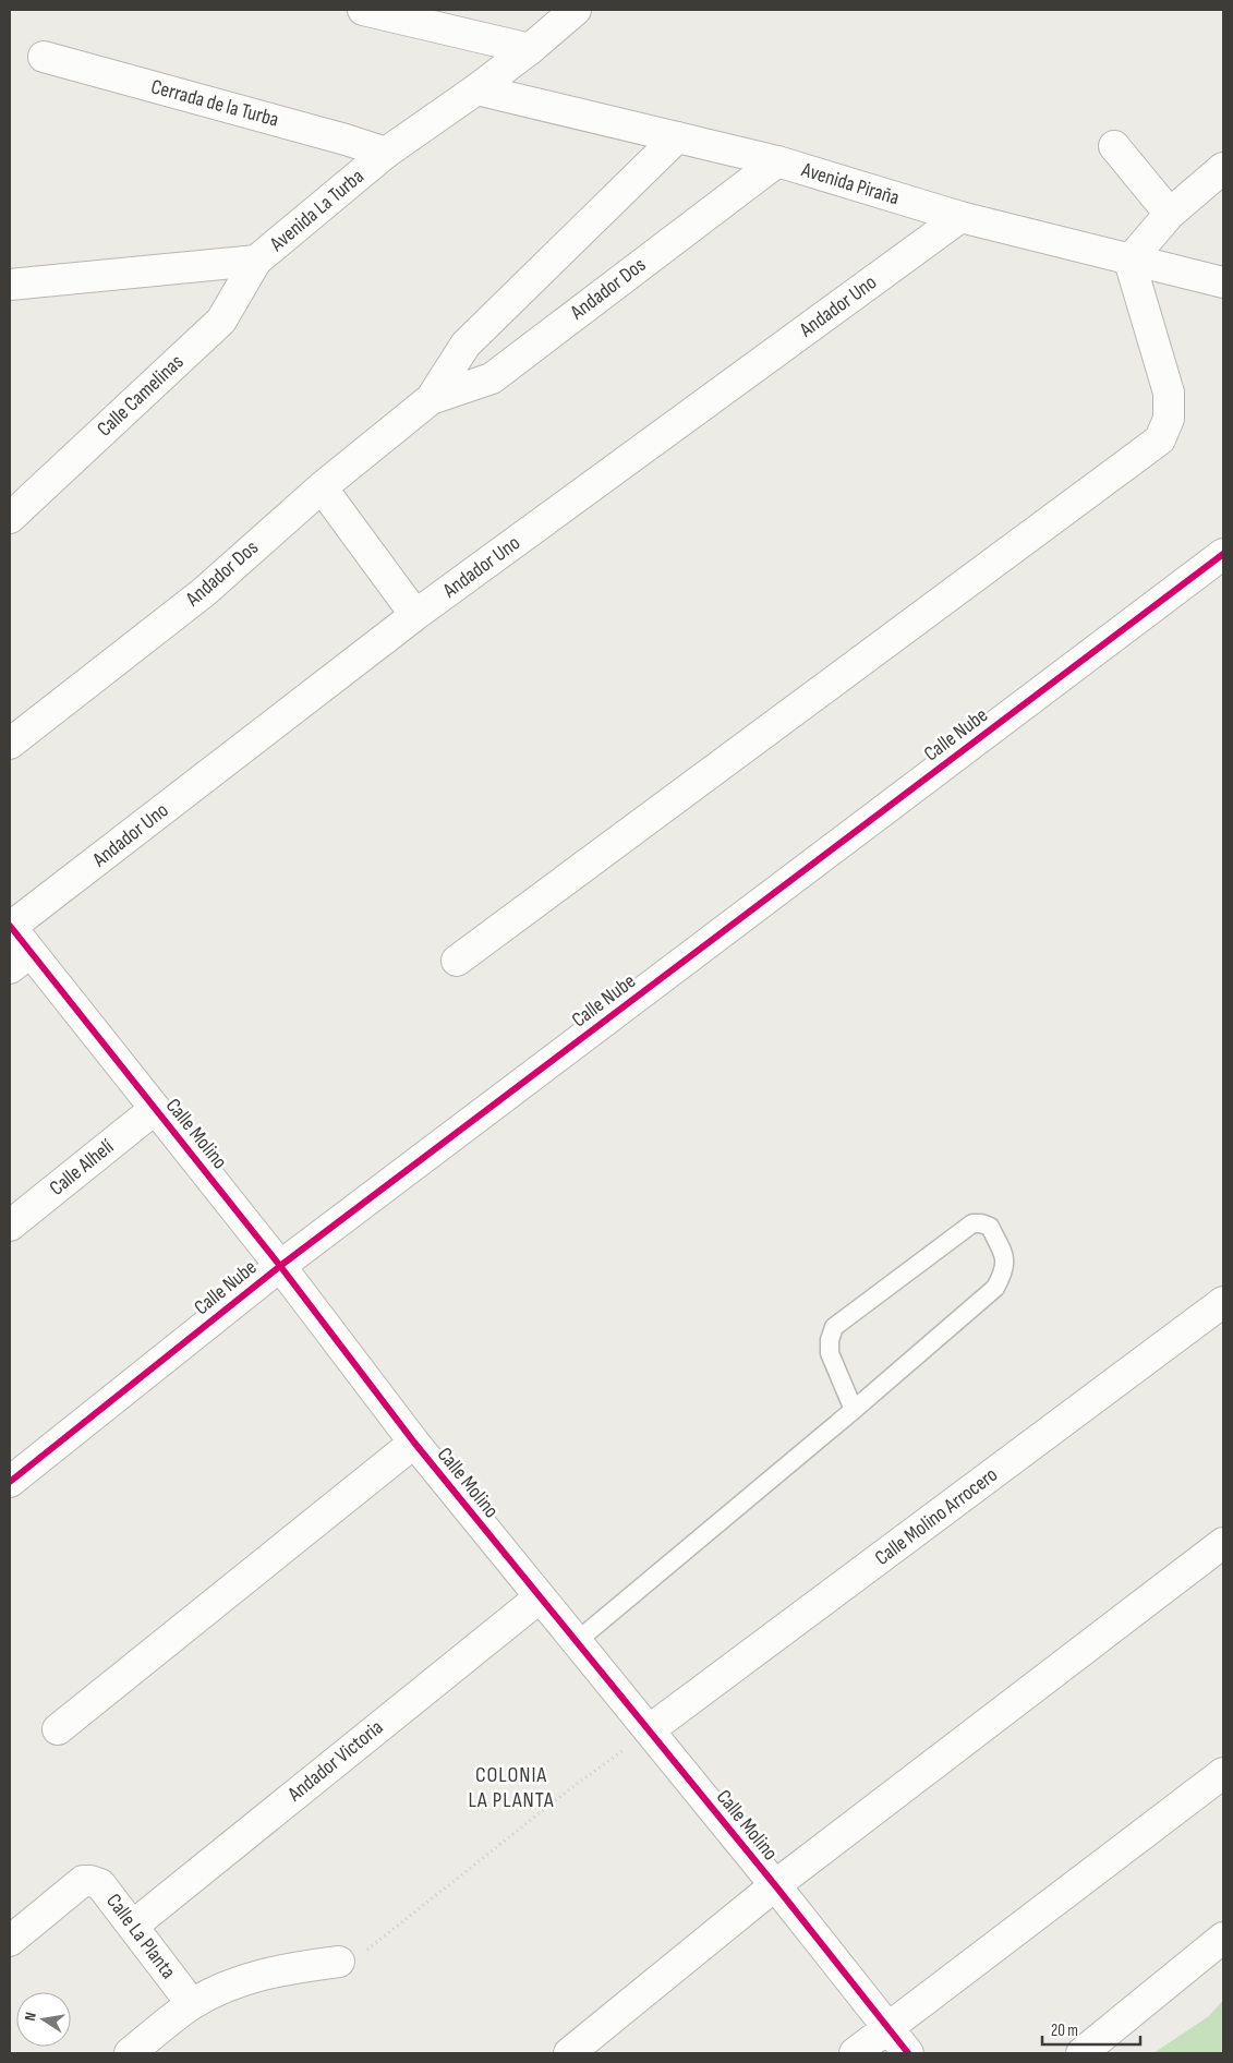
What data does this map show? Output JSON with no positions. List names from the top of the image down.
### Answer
{
  "streets": {
    "street": [
      "Cerrada de la Turba",
      "Avenida Piraña",
      "Avenida La Turba",
      "Andador Dos",
      "Andador Uno",
      "Calle Camelinas",
      "Calle Nube",
      "Calle Molino",
      "Calle Alhelí",
      "Calle Molino Arrocero",
      "Andador Victoria",
      "Calle La Planta"
    ]
  },
  "crossings": [
    ["Cerrada de la Turba", "Avenida La Turba"],
    ["Avenida Piraña", "Avenida La Turba"],
    ["Avenida Piraña", "Andador Dos"],
    ["Avenida Piraña", "Andador Uno"],
    ["Avenida La Turba", "Calle Camelinas"],
    ["Andador Uno", "Calle Molino"],
    ["Calle Nube", "Calle Molino"],
    ["Calle Molino", "Calle Alhelí"],
    ["Calle Molino", "Calle Molino Arrocero"],
    ["Calle Molino", "Andador Victoria"],
    ["Andador Victoria", "Calle La Planta"]
  ],
  "districts": ["COLONIA LA PLANTA"],
  "scale_bar": "20 m",
  "north": "left"
}
